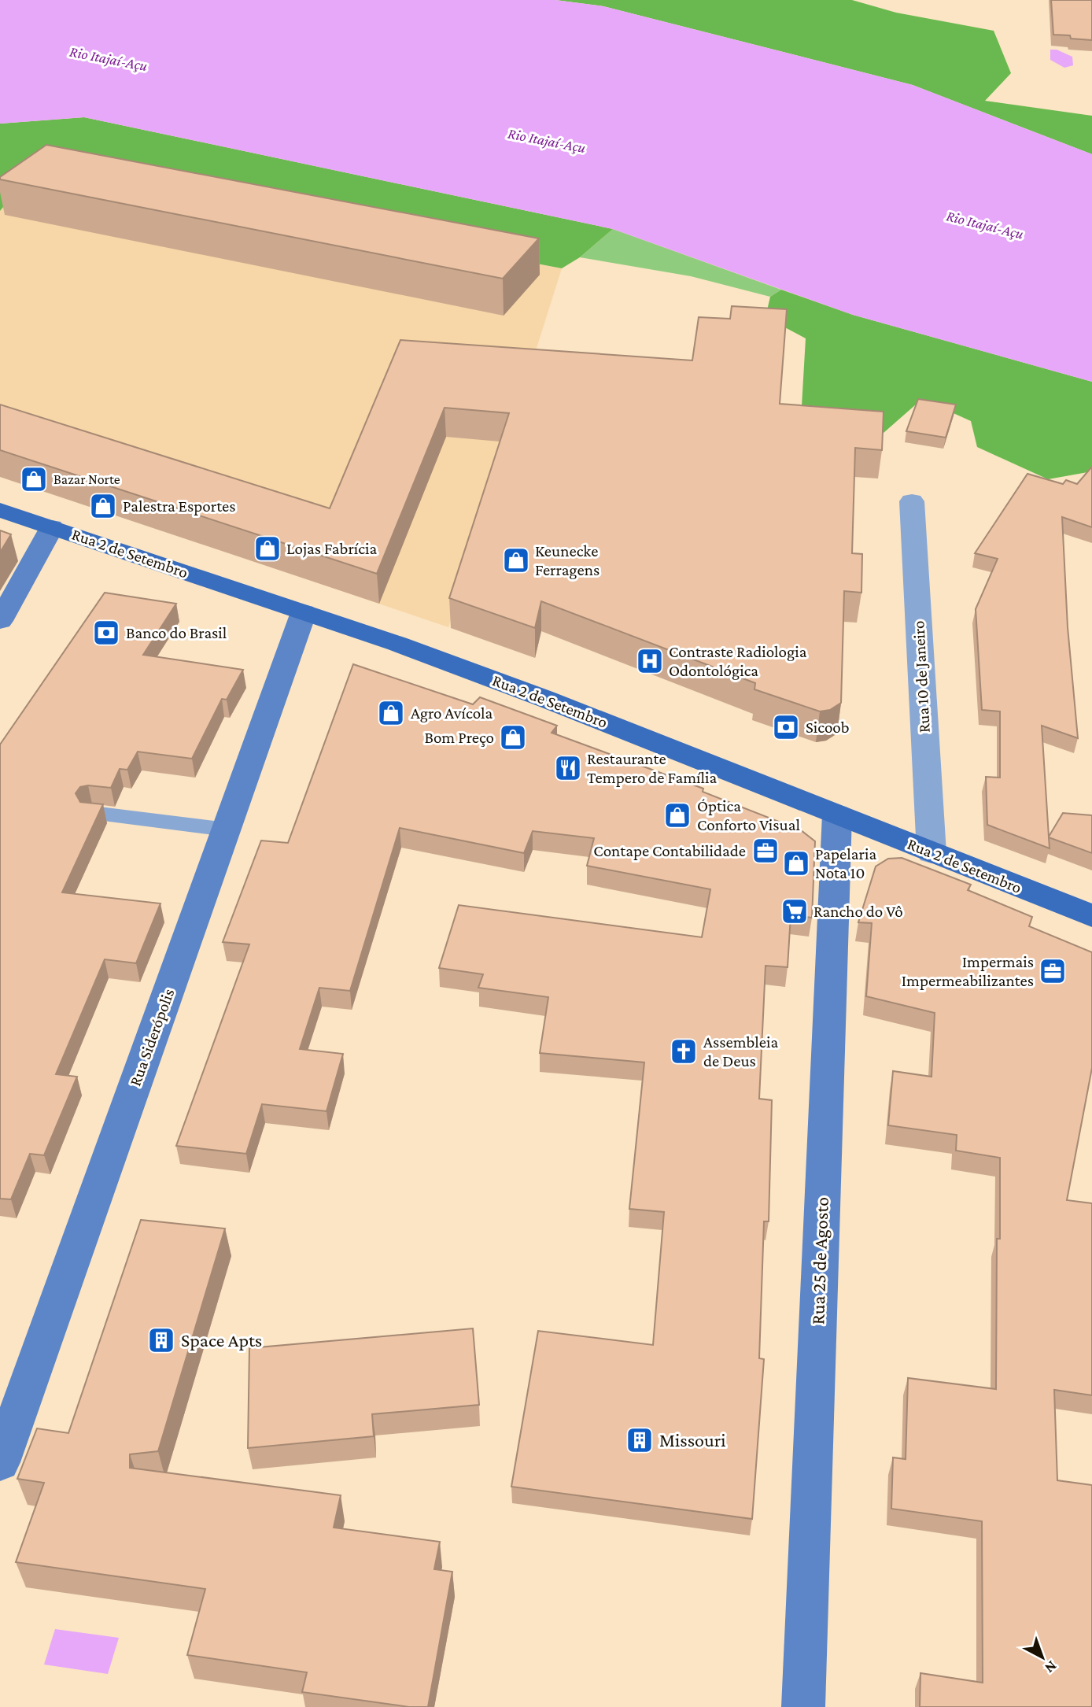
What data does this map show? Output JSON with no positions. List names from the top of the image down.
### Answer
{
  "streets": {
    "main road": ["Rua 2 de Setembro"],
    "street": ["Rua 10 de Janeiro", "Rua Siderópolis", "Rua 25 de Agosto"]
  },
  "crossings": [
    ["Rua 2 de Setembro", "Rua 10 de Janeiro"],
    ["Rua 2 de Setembro", "Rua Siderópolis"],
    ["Rua 2 de Setembro", "Rua 25 de Agosto"]
  ],
  "water": ["Rio Itajaí-Açu"],
  "places": {
    "shop": [
      "Bazar Norte",
      "Palestra Esportes",
      "Lojas Fabrícia",
      "Keunecke Ferragens",
      "Agro Avícola",
      "Bom Preço",
      "Óptica Conforto Visual",
      "Papelaria Nota 10"
    ],
    "bank": ["Banco do Brasil", "Sicoob"],
    "hospital": ["Contraste Radiologia Odontológica"],
    "restaurant": ["Restaurante Tempero de Família"],
    "office": ["Contape Contabilidade", "Impermais Impermeabilizantes"],
    "supermarket": ["Rancho do Vô"],
    "church": ["Assembleia de Deus"],
    "building": ["Space Apts", "Missouri"]
  },
  "north": "bottom right"
}
